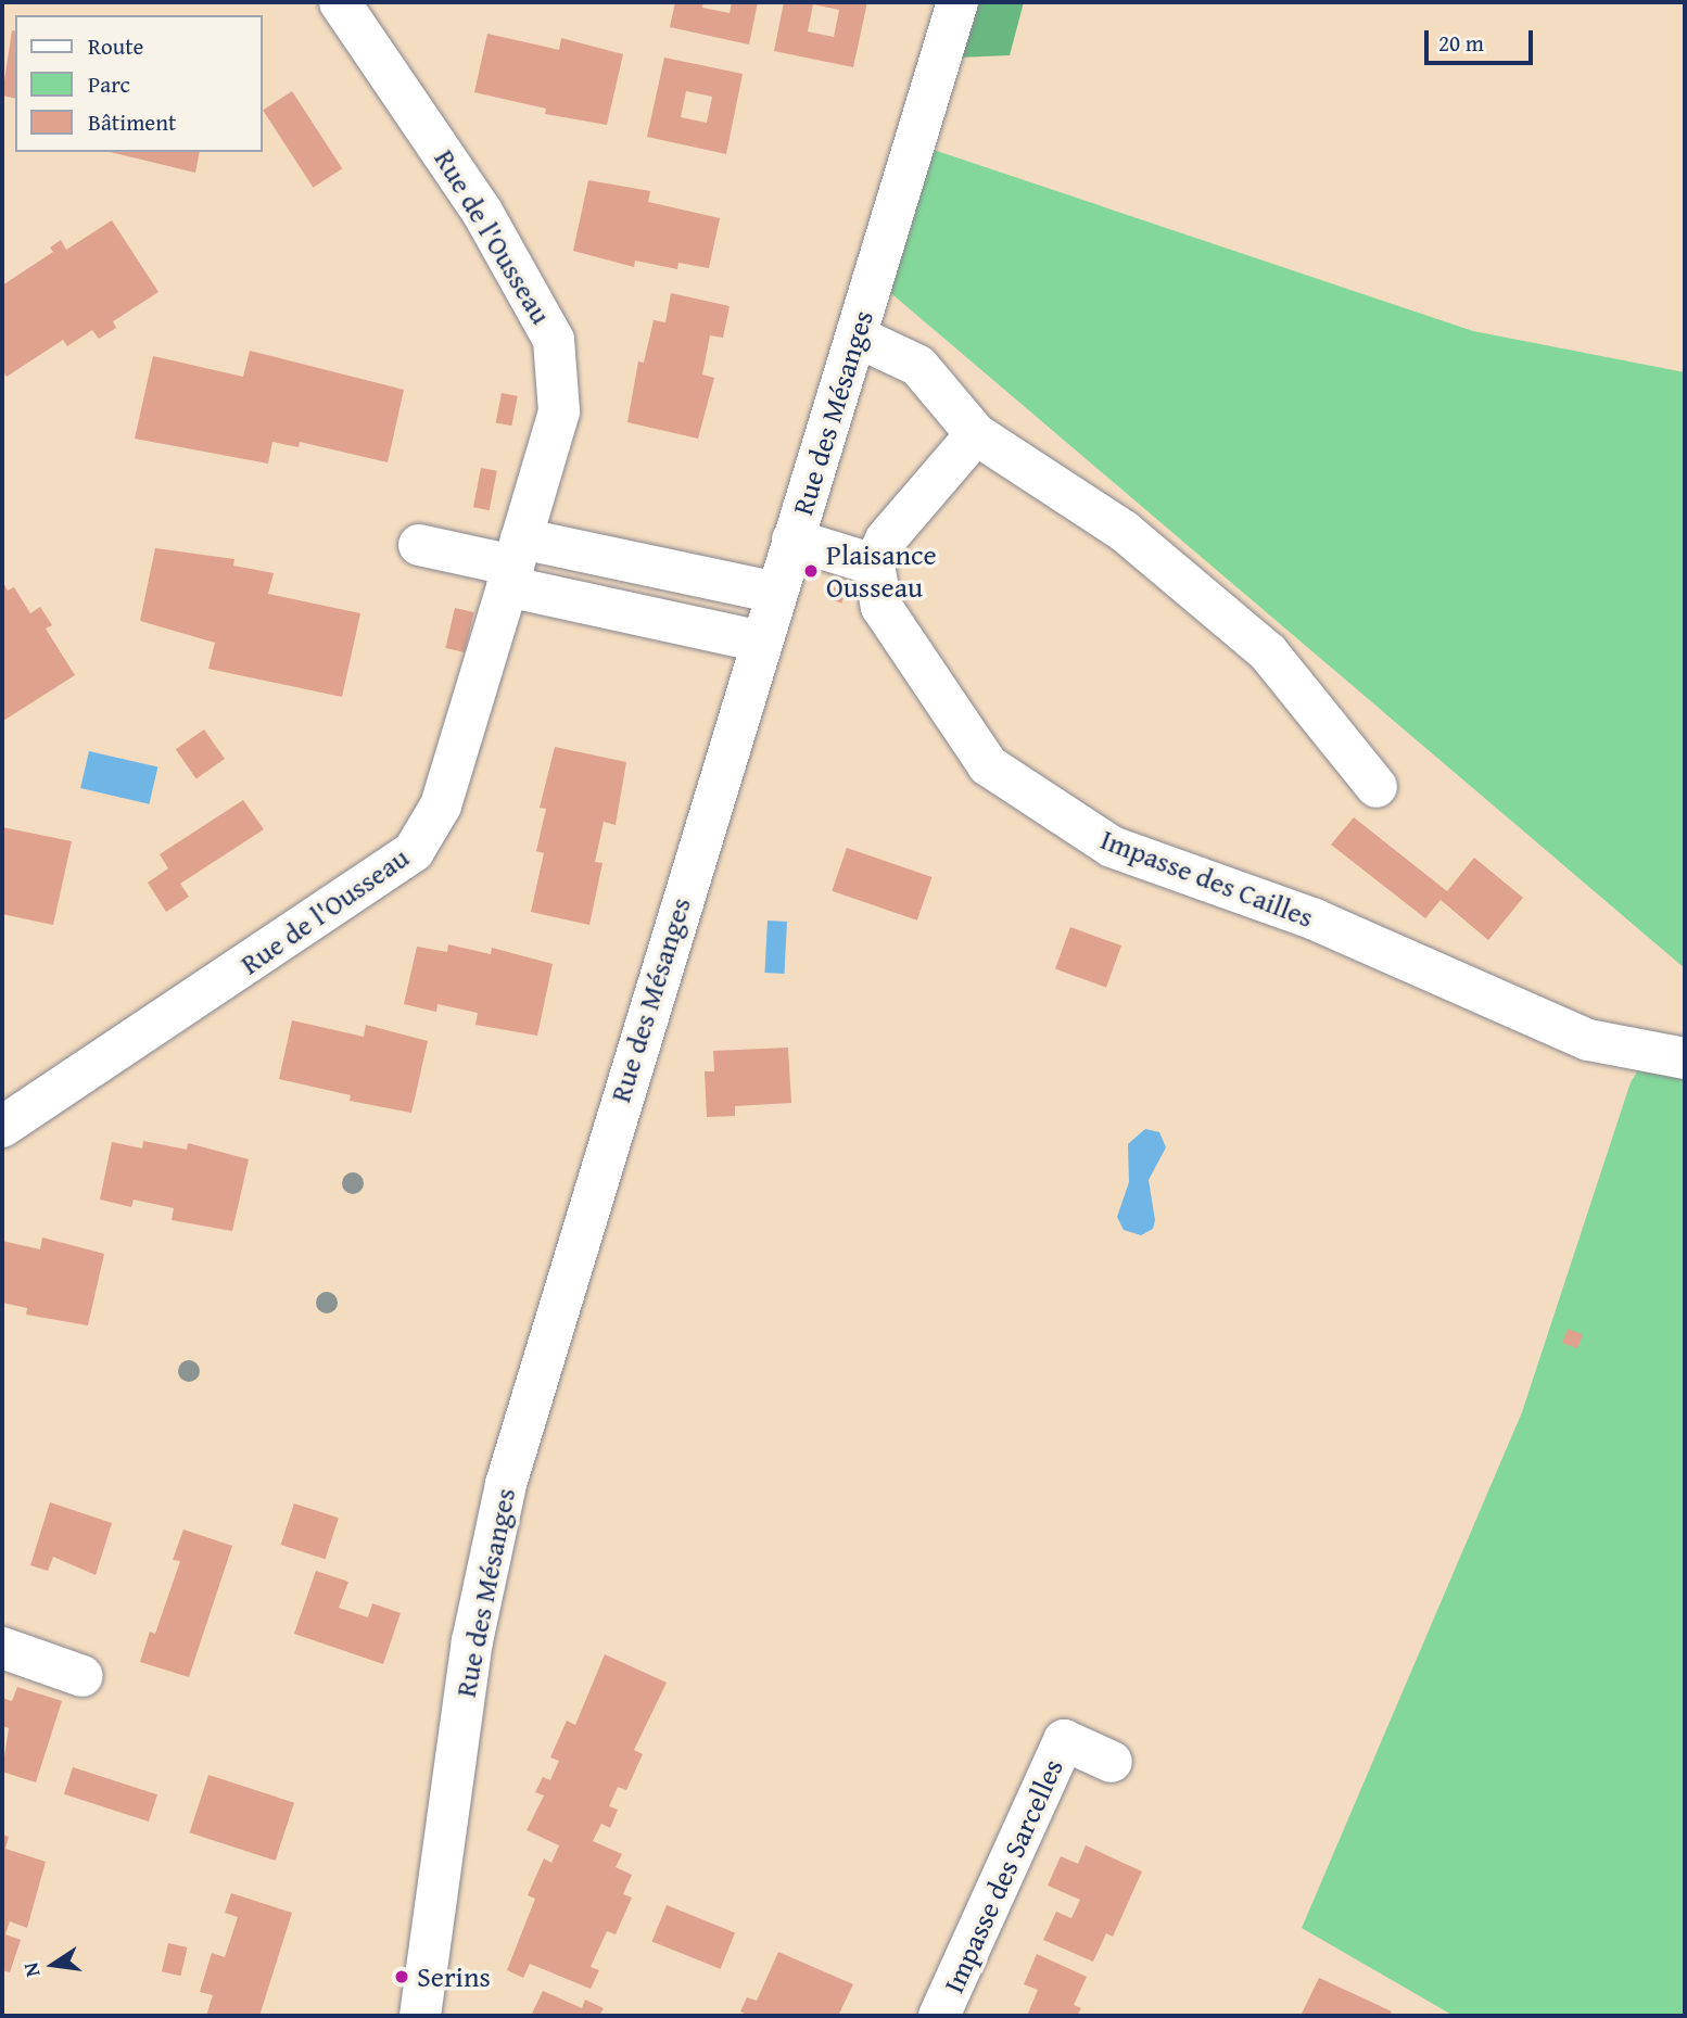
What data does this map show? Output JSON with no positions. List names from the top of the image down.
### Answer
{
  "streets": {
    "street": [
      "Rue de l'Ousseau",
      "Rue des Mésanges",
      "Impasse des Cailles",
      "Impasse des Sarcelles"
    ]
  },
  "places": ["Plaisance Ousseau", "Serins"],
  "legend": ["Route", "Parc", "Bâtiment"],
  "scale_bar": "20 m",
  "north": "left"
}
